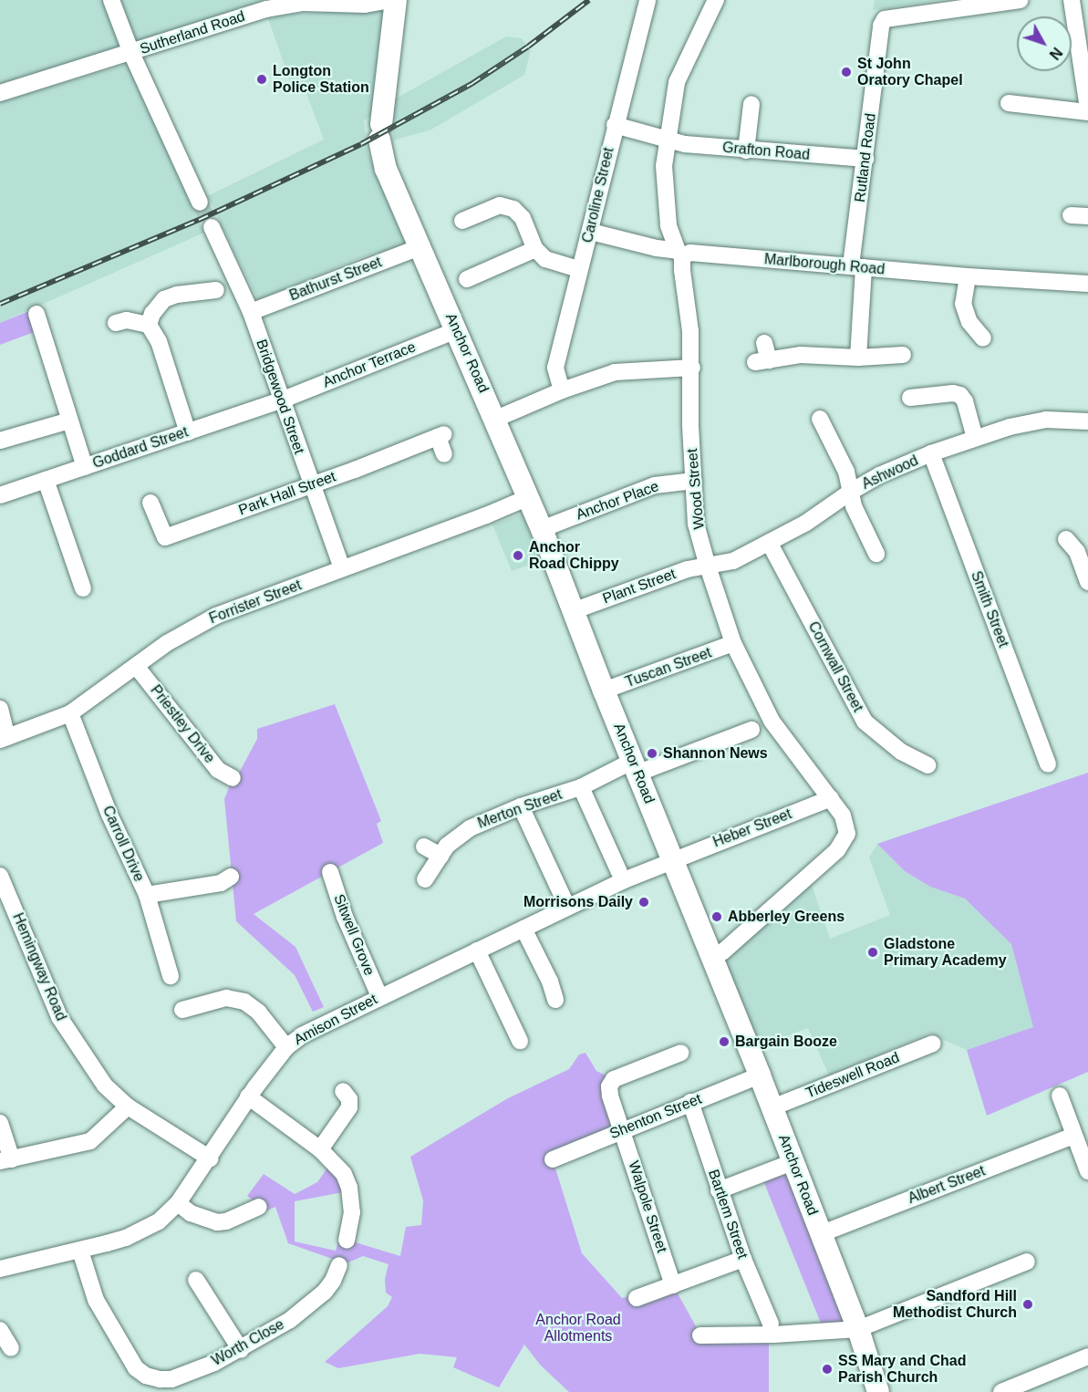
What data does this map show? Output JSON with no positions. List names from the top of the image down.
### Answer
{
  "streets": {
    "main road": ["Anchor Road"],
    "street": [
      "Sutherland Road",
      "Grafton Road",
      "Rutland Road",
      "Caroline Street",
      "Marlborough Road",
      "Bathurst Street",
      "Anchor Terrace",
      "Bridgewood Street",
      "Goddard Street",
      "Ashwood",
      "Wood Street",
      "Park Hall Street",
      "Anchor Place",
      "Plant Street",
      "Forrister Street",
      "Smith Street",
      "Cornwall Street",
      "Tuscan Street",
      "Priestley Drive",
      "Merton Street",
      "Heber Street",
      "Carroll Drive",
      "Sitwell Grove",
      "Hemingway Road",
      "Amison Street",
      "Tideswell Road",
      "Shenton Street",
      "Albert Street",
      "Walpole Street",
      "Bartlem Street",
      "Worth Close"
    ]
  },
  "crossings": [
    ["Grafton Road", "Rutland Road"],
    ["Grafton Road", "Caroline Street"],
    ["Grafton Road", "Wood Street"],
    ["Rutland Road", "Marlborough Road"],
    ["Caroline Street", "Marlborough Road"],
    ["Marlborough Road", "Wood Street"],
    ["Bathurst Street", "Anchor Road"],
    ["Bathurst Street", "Bridgewood Street"],
    ["Anchor Road", "Anchor Terrace"],
    ["Anchor Road", "Wood Street"],
    ["Anchor Road", "Anchor Place"],
    ["Anchor Road", "Plant Street"],
    ["Anchor Road", "Forrister Street"],
    ["Anchor Road", "Tuscan Street"],
    ["Anchor Road", "Merton Street"],
    ["Anchor Road", "Heber Street"],
    ["Anchor Road", "Amison Street"],
    ["Anchor Road", "Tideswell Road"],
    ["Anchor Road", "Shenton Street"],
    ["Anchor Road", "Albert Street"],
    ["Anchor Terrace", "Bridgewood Street"],
    ["Anchor Terrace", "Goddard Street"],
    ["Bridgewood Street", "Goddard Street"],
    ["Bridgewood Street", "Park Hall Street"],
    ["Bridgewood Street", "Forrister Street"],
    ["Ashwood", "Wood Street"],
    ["Ashwood", "Plant Street"],
    ["Ashwood", "Smith Street"],
    ["Ashwood", "Cornwall Street"],
    ["Wood Street", "Anchor Place"],
    ["Wood Street", "Plant Street"],
    ["Wood Street", "Tuscan Street"],
    ["Wood Street", "Heber Street"],
    ["Forrister Street", "Priestley Drive"],
    ["Forrister Street", "Carroll Drive"],
    ["Heber Street", "Amison Street"],
    ["Sitwell Grove", "Amison Street"],
    ["Hemingway Road", "Amison Street"],
    ["Amison Street", "Worth Close"],
    ["Shenton Street", "Walpole Street"],
    ["Shenton Street", "Bartlem Street"]
  ],
  "parks": ["Anchor Road Allotments"],
  "places": [
    "St John Oratory Chapel",
    "Longton Police Station",
    "Anchor Road Chippy",
    "Shannon News",
    "Morrisons Daily",
    "Abberley Greens",
    "Gladstone Primary Academy",
    "Bargain Booze",
    "Sandford Hill Methodist Church",
    "SS Mary and Chad Parish Church"
  ],
  "north": "bottom right"
}
